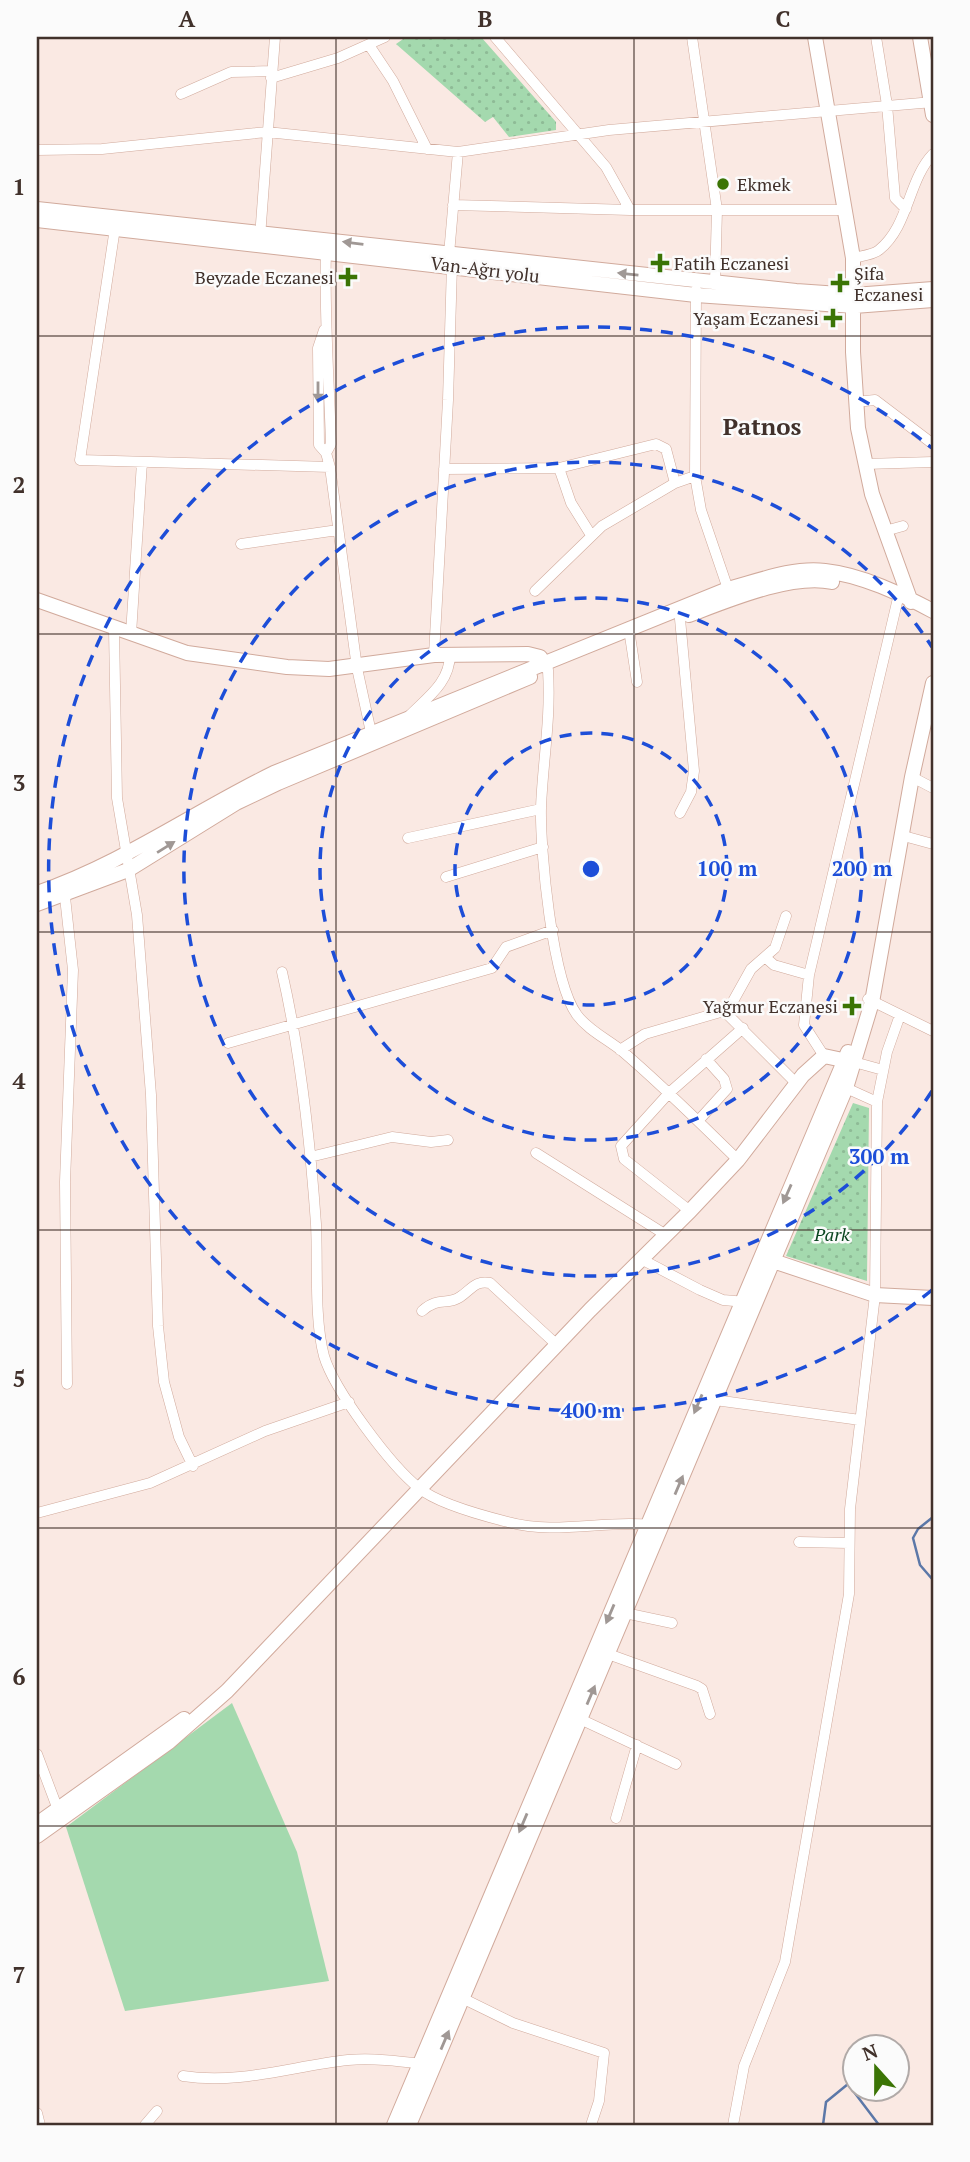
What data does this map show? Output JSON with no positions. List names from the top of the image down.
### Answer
{
  "streets": {
    "main road": ["Van-Ağrı yolu"]
  },
  "districts": ["Patnos"],
  "parks": ["Park"],
  "places": {
    "other": ["Ekmek"],
    "health": [
      "Fatih Eczanesi",
      "Beyzade Eczanesi",
      "Şifa Eczanesi",
      "Yaşam Eczanesi",
      "Yağmur Eczanesi"
    ]
  },
  "north": "top",
  "grid": {
    "columns": ["A", "B", "C"],
    "rows": [
      "1",
      "2",
      "3",
      "4",
      "5",
      "6",
      "7"
    ]
  },
  "rings": [
    "100 m",
    "200 m",
    "300 m",
    "400 m"
  ]
}
